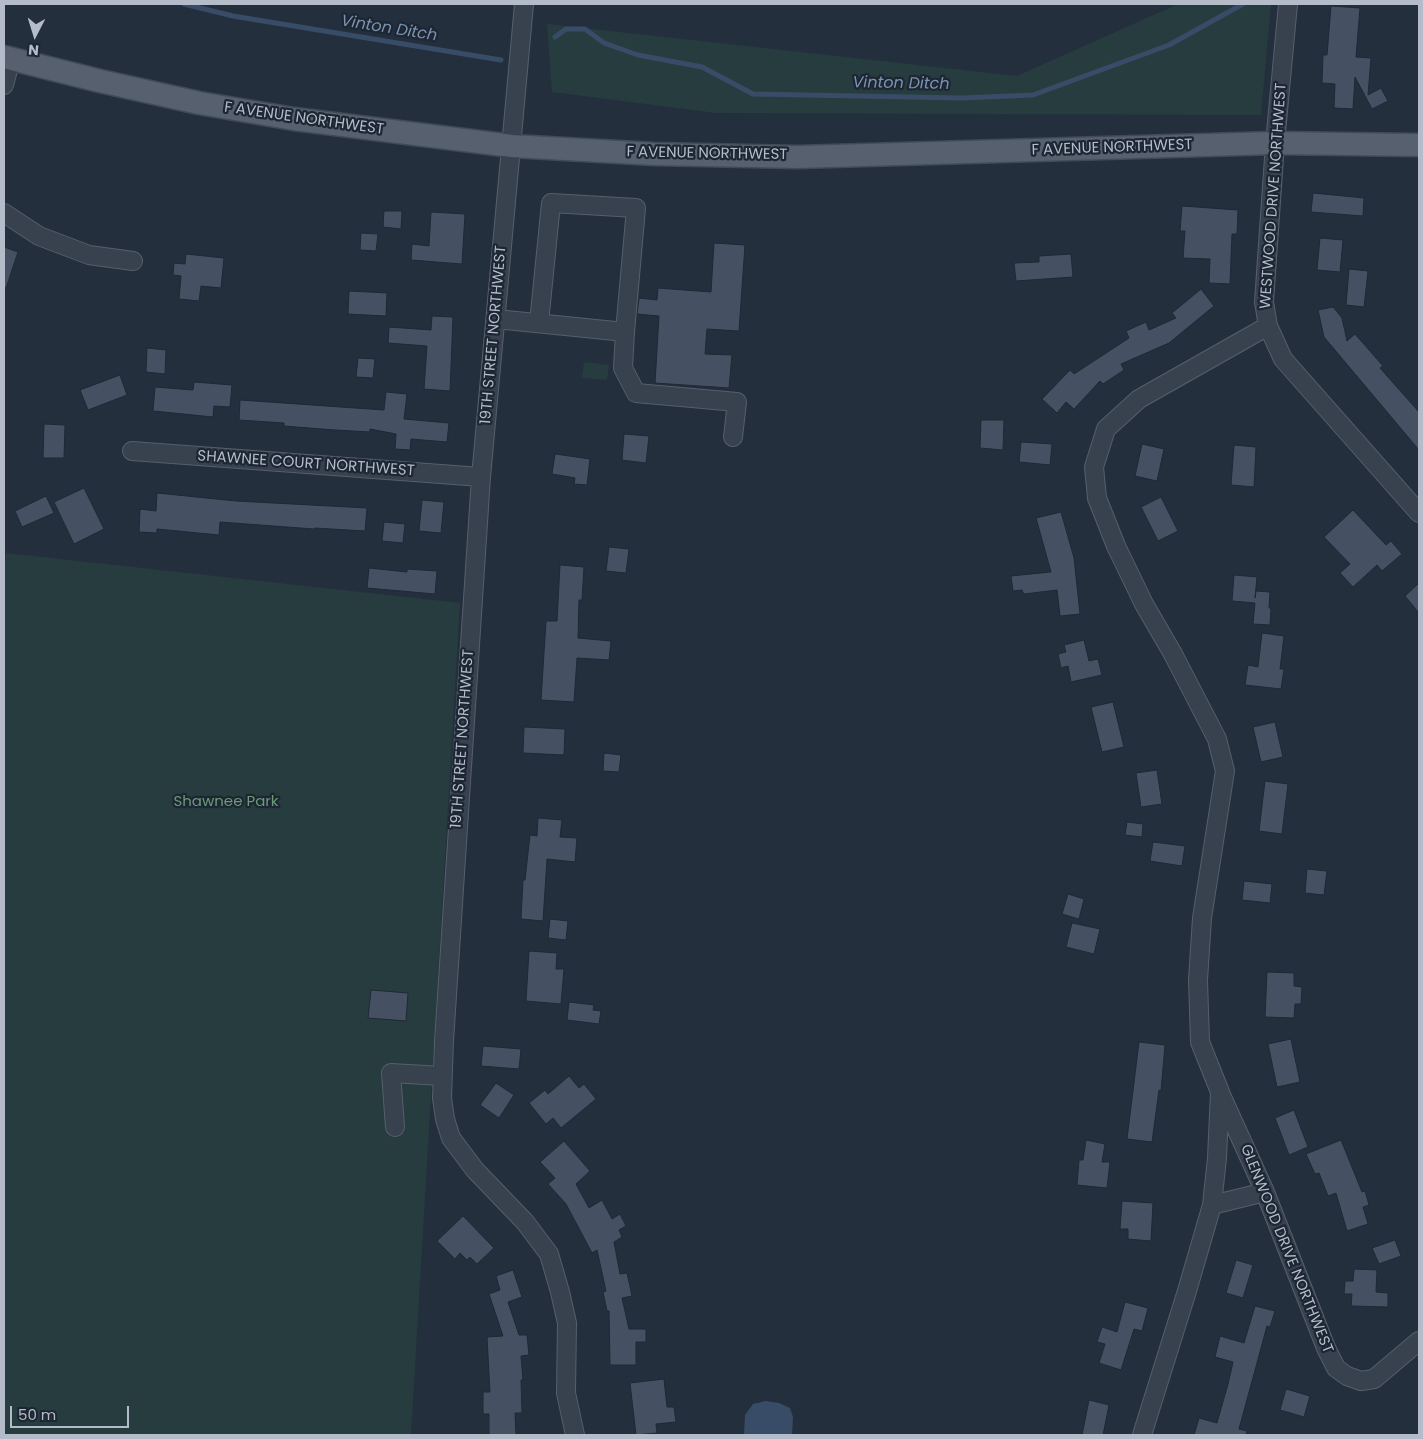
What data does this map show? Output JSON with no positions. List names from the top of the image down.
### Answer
{
  "streets": {
    "main road": ["F AVENUE NORTHWEST"],
    "street": [
      "WESTWOOD DRIVE NORTHWEST",
      "19TH STREET NORTHWEST",
      "SHAWNEE COURT NORTHWEST",
      "GLENWOOD DRIVE NORTHWEST"
    ]
  },
  "crossings": [
    ["F AVENUE NORTHWEST", "WESTWOOD DRIVE NORTHWEST"],
    ["F AVENUE NORTHWEST", "19TH STREET NORTHWEST"],
    ["WESTWOOD DRIVE NORTHWEST", "GLENWOOD DRIVE NORTHWEST"],
    ["19TH STREET NORTHWEST", "SHAWNEE COURT NORTHWEST"]
  ],
  "water": ["Vinton Ditch"],
  "parks": ["Shawnee Park"],
  "scale_bar": "50 m",
  "north": "bottom"
}
